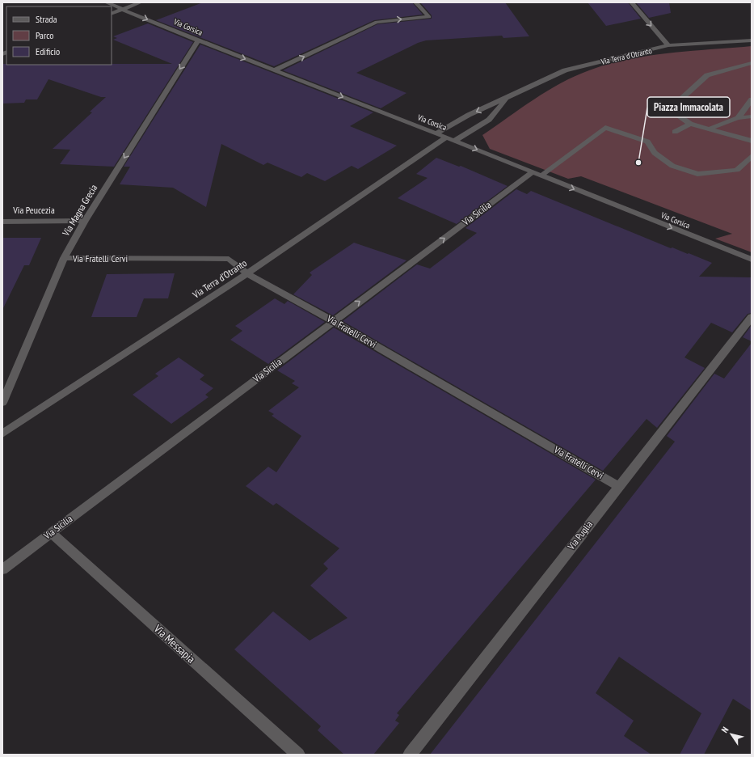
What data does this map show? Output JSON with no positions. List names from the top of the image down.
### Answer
{
  "streets": {
    "street": [
      "Via Corsica",
      "Via Terra d'Otranto",
      "Via Peucezia",
      "Via Magna Grecia",
      "Via Sicilia",
      "Via Fratelli Cervi",
      "Via Puglia",
      "Via Messapia"
    ]
  },
  "crossings": [
    ["Via Corsica", "Via Terra d'Otranto"],
    ["Via Corsica", "Via Magna Grecia"],
    ["Via Corsica", "Via Sicilia"],
    ["Via Terra d'Otranto", "Via Fratelli Cervi"],
    ["Via Peucezia", "Via Magna Grecia"],
    ["Via Magna Grecia", "Via Fratelli Cervi"],
    ["Via Sicilia", "Via Fratelli Cervi"],
    ["Via Sicilia", "Via Messapia"],
    ["Via Fratelli Cervi", "Via Puglia"]
  ],
  "one_way": ["Via Corsica", "Via Magna Grecia", "Via Sicilia"],
  "places": ["Piazza Immacolata"],
  "legend": ["Strada", "Parco", "Edificio"],
  "north": "top left"
}
